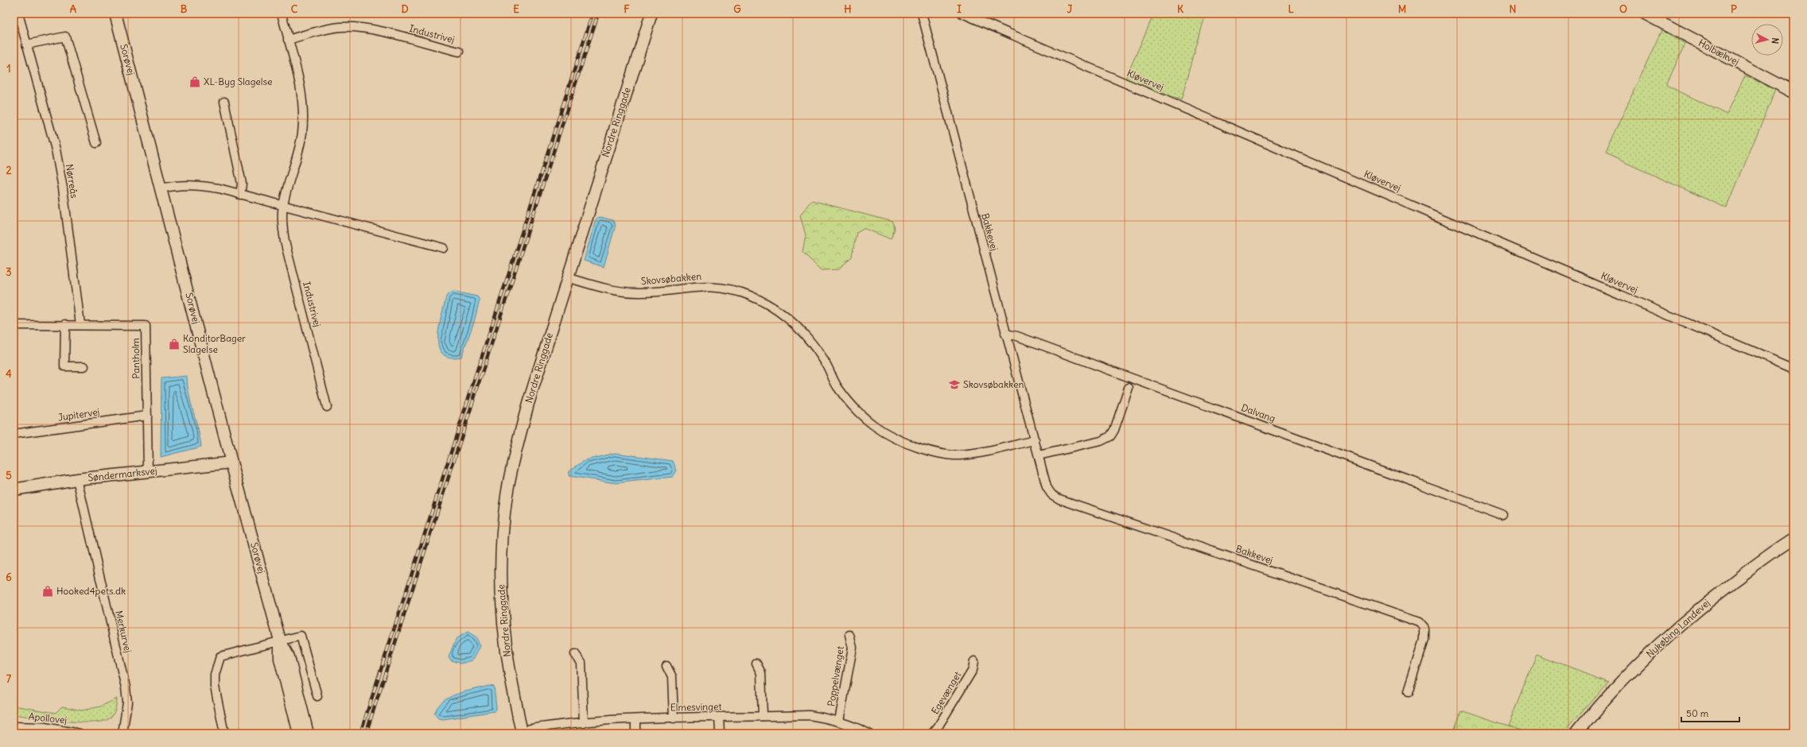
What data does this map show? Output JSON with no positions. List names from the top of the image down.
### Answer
{
  "streets": {
    "street": [
      "Industrivej",
      "Holbækvej",
      "Sorøvej",
      "Kløvervej",
      "Nordre Ringgade",
      "Nørreås",
      "Bakkevej",
      "Skovsøbakken",
      "Pantholm",
      "Dalvang",
      "Jupitervej",
      "Søndermarksvej",
      "Nykøbing Landevej",
      "Merkurvej",
      "Poppelvænget",
      "Egevænget",
      "Elmesvinget",
      "Apollovej"
    ]
  },
  "crossings": [
    ["Sorøvej", "Søndermarksvej"],
    ["Nordre Ringgade", "Skovsøbakken"],
    ["Nordre Ringgade", "Elmesvinget"],
    ["Nørreås", "Pantholm"],
    ["Bakkevej", "Skovsøbakken"],
    ["Bakkevej", "Dalvang"],
    ["Pantholm", "Jupitervej"],
    ["Pantholm", "Søndermarksvej"],
    ["Søndermarksvej", "Merkurvej"],
    ["Poppelvænget", "Elmesvinget"]
  ],
  "places": {
    "shop": ["XL-Byg Slagelse", "KonditorBager Slagelse", "Hooked4pets.dk"],
    "school or university": ["Skovsøbakken"]
  },
  "scale_bar": "50 m",
  "north": "right",
  "grid": {
    "columns": [
      "A",
      "B",
      "C",
      "D",
      "E",
      "F",
      "G",
      "H",
      "I",
      "J",
      "K",
      "L",
      "M",
      "N",
      "O",
      "P"
    ],
    "rows": [
      "1",
      "2",
      "3",
      "4",
      "5",
      "6",
      "7"
    ]
  }
}
